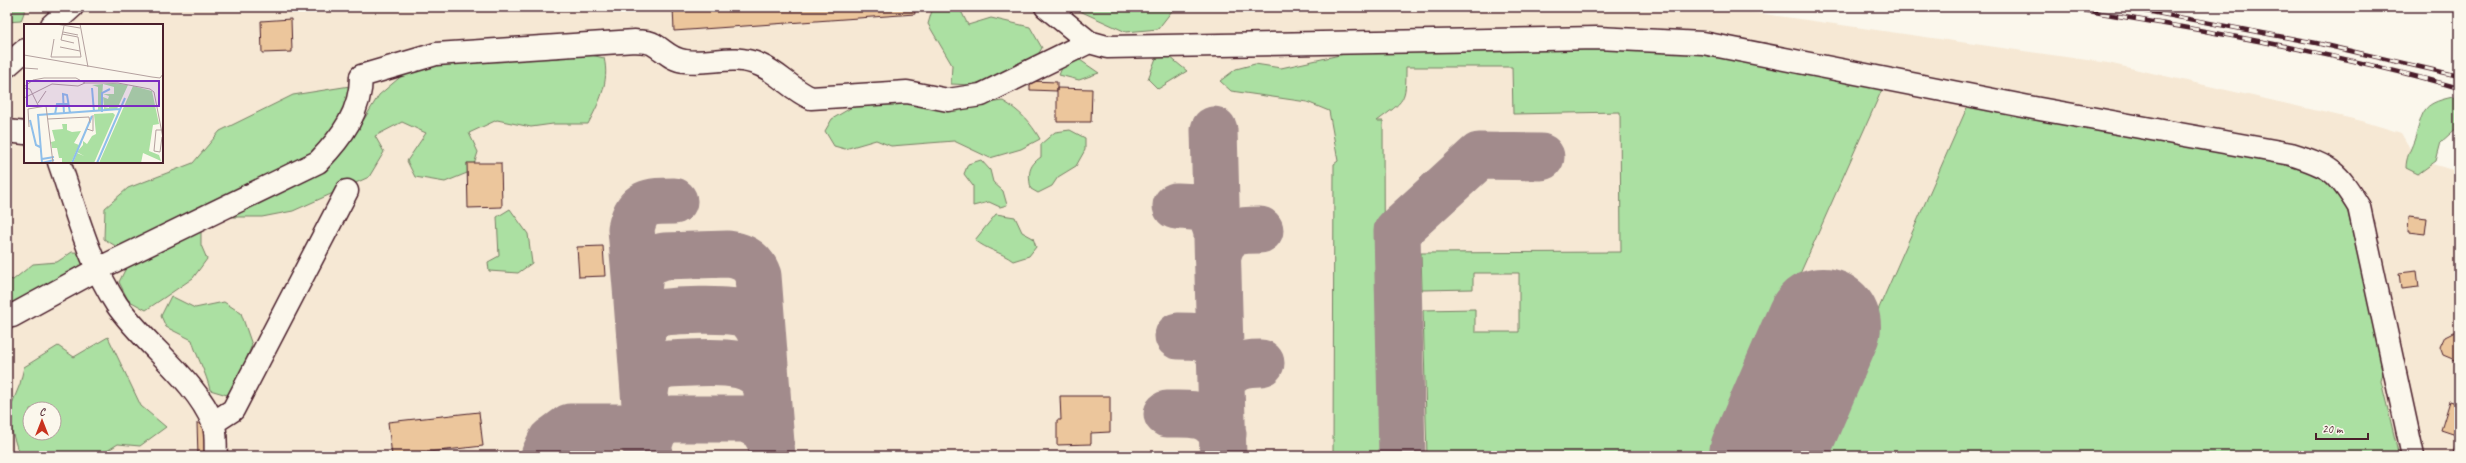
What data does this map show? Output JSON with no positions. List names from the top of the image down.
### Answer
{
  "scale_bar": "20 m",
  "north": "top"
}
